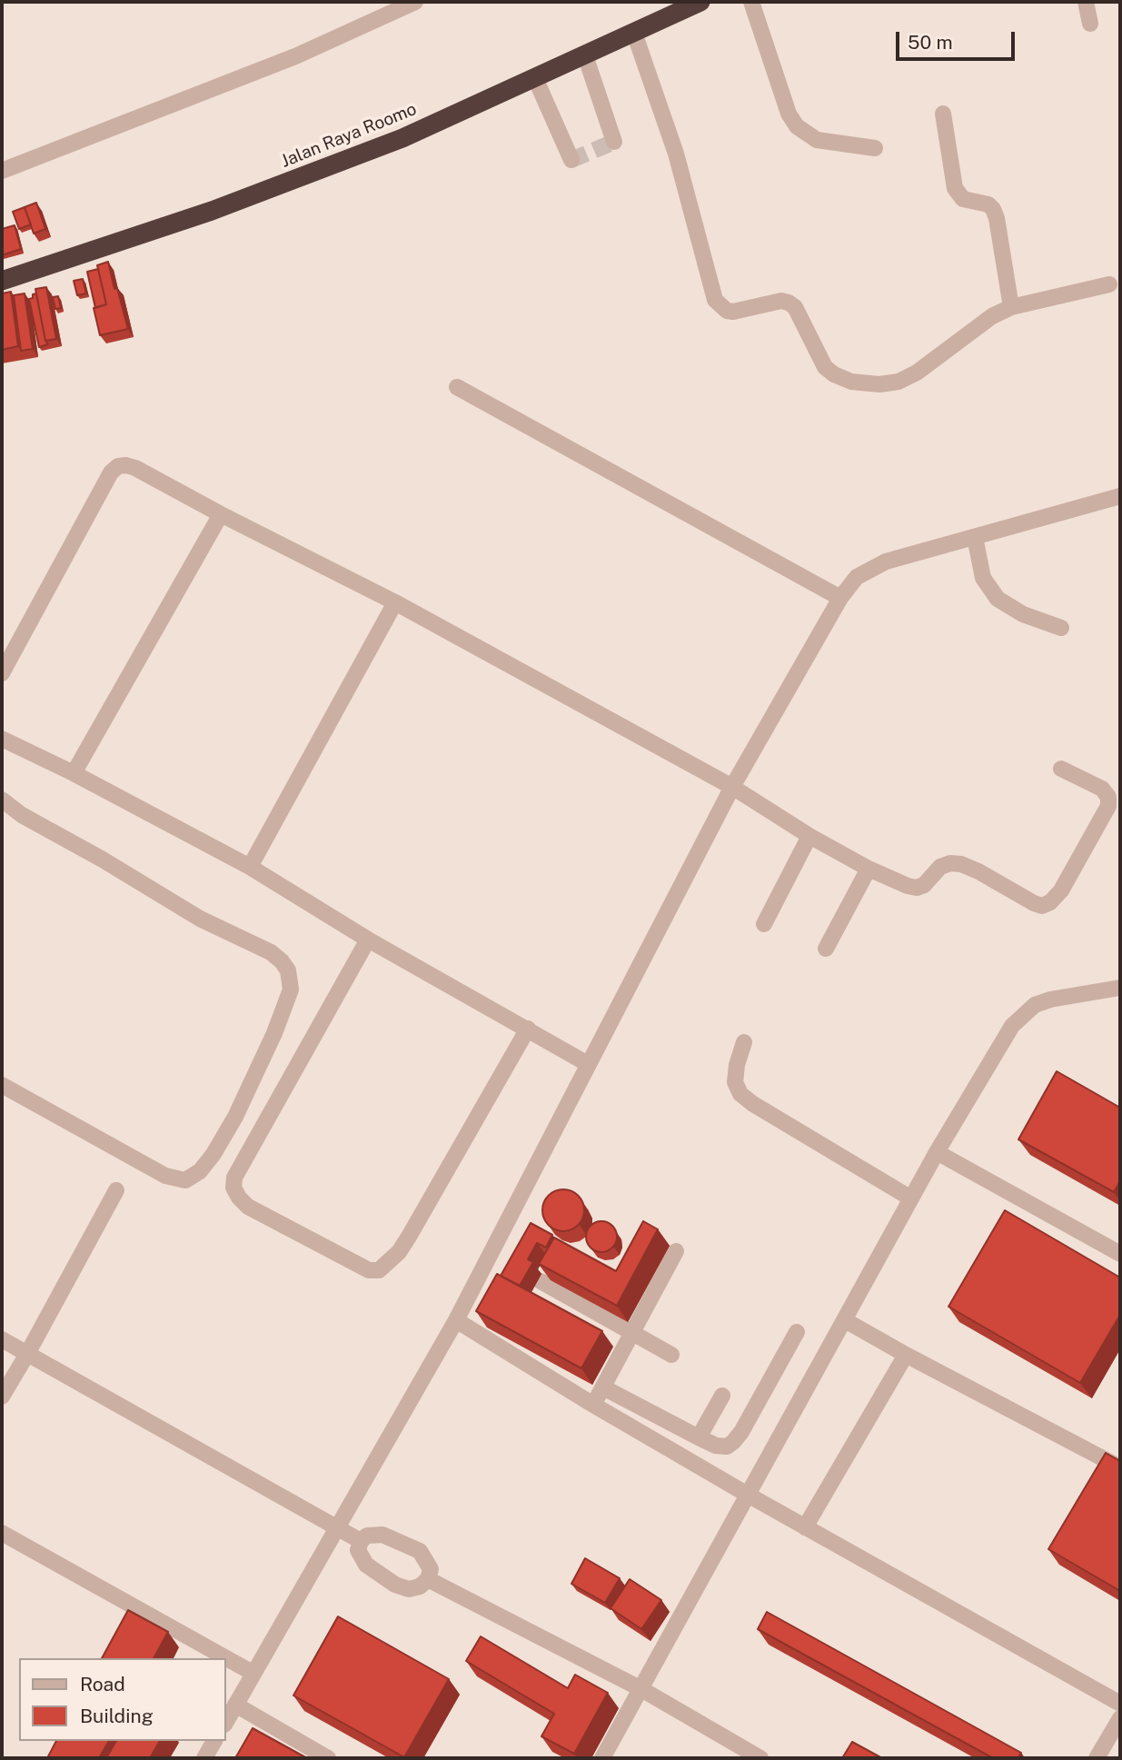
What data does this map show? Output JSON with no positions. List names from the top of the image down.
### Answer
{
  "streets": {
    "highway": ["Jalan Raya Roomo"]
  },
  "legend": ["Road", "Building"],
  "scale_bar": "50 m"
}
